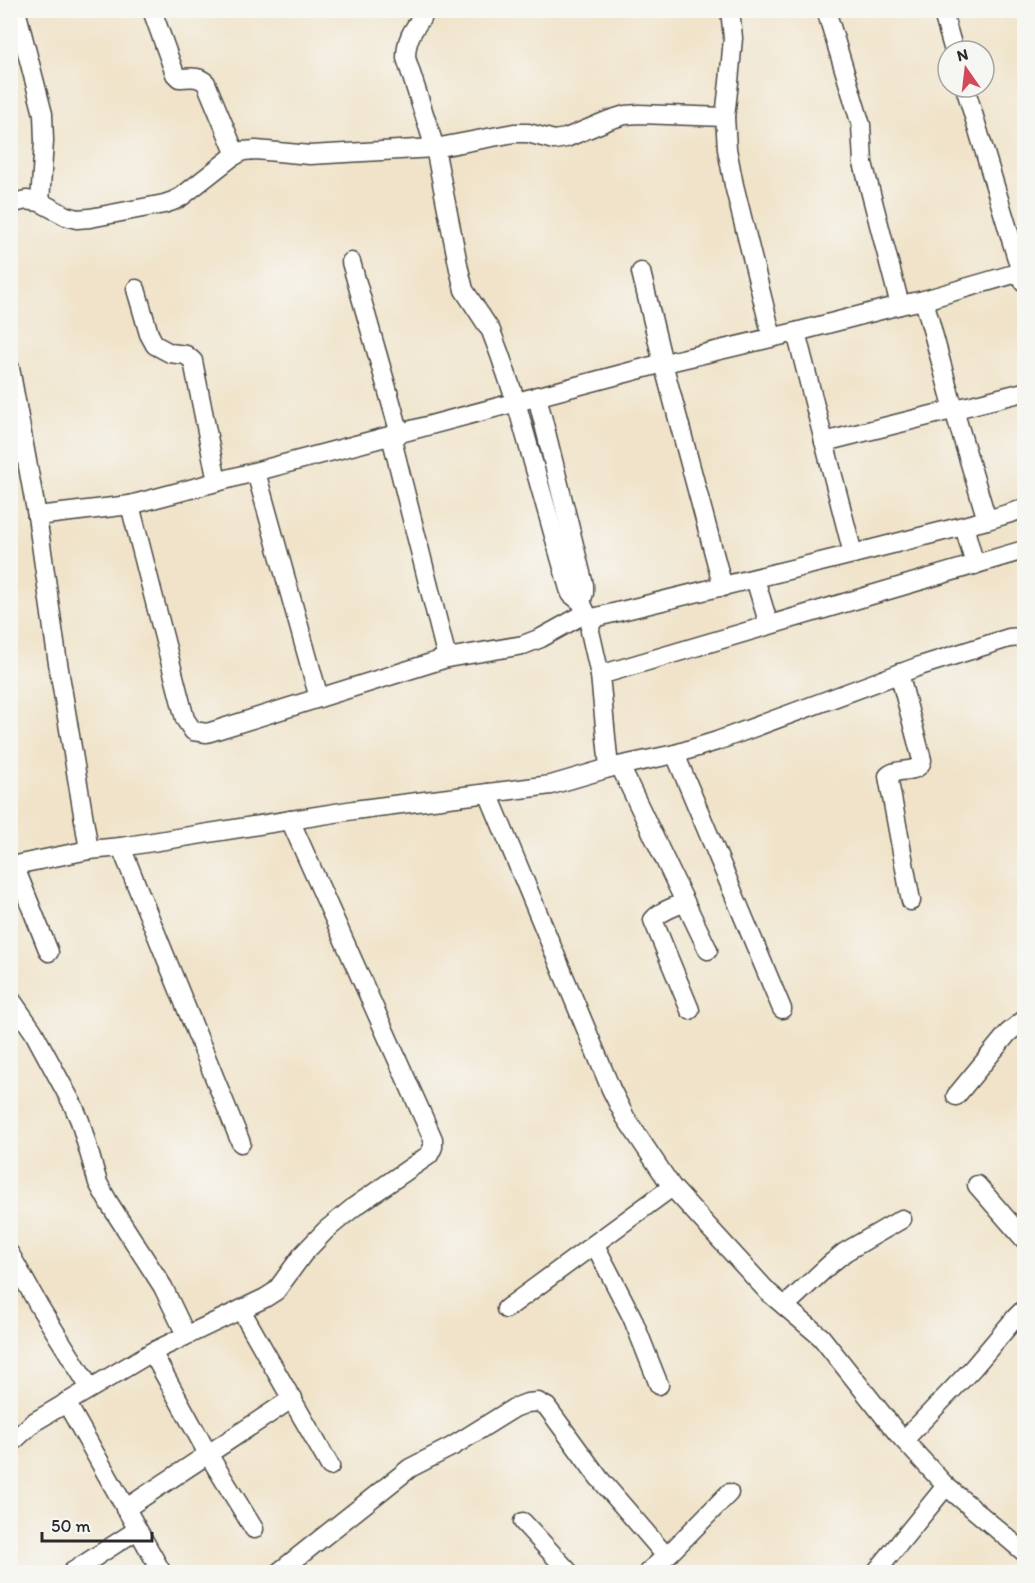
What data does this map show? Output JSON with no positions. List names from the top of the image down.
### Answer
{
  "scale_bar": "50 m",
  "north": "top"
}
